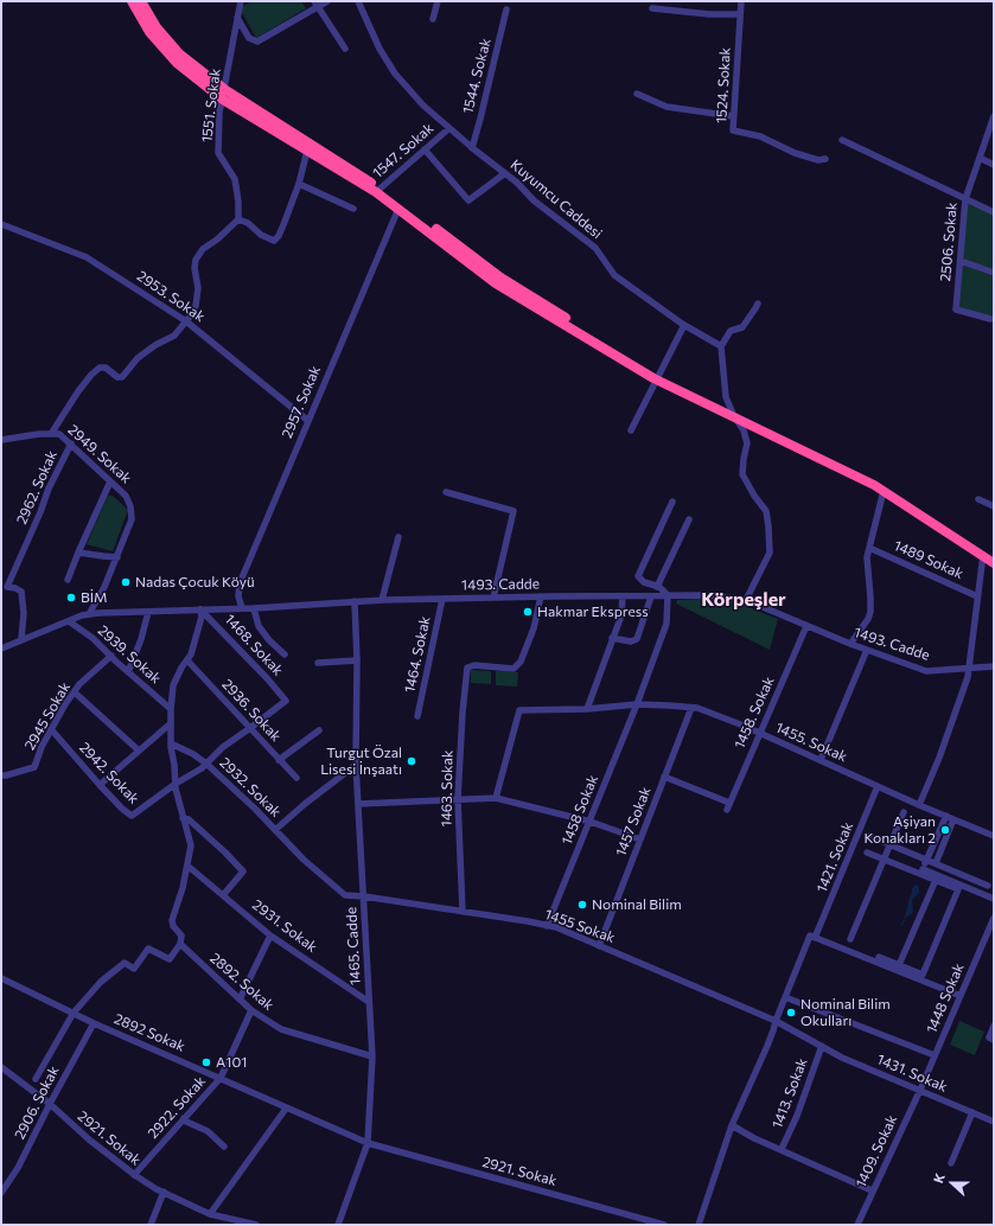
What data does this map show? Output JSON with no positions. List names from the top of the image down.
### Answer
{
  "streets": {
    "street": [
      "1544. Sokak",
      "1524. Sokak",
      "1551. Sokak",
      "1547. Sokak",
      "Kuyumcu Caddesi",
      "2506. Sokak",
      "2953. Sokak",
      "2957. Sokak",
      "2949. Sokak",
      "2962. Sokak",
      "1489 Sokak",
      "1493. Cadde",
      "1468. Sokak",
      "2939. Sokak",
      "1464. Sokak",
      "2936. Sokak",
      "1458. Sokak",
      "2945 Sokak",
      "1455. Sokak",
      "2942. Sokak",
      "2932. Sokak",
      "1463. Sokak",
      "1458 Sokak",
      "1457 Sokak",
      "1421. Sokak",
      "2931. Sokak",
      "1455 Sokak",
      "1465. Cadde",
      "2892. Sokak",
      "1448 Sokak",
      "2892 Sokak",
      "1431. Sokak",
      "1413. Sokak",
      "2906. Sokak",
      "2922. Sokak",
      "2921. Sokak",
      "1409. Sokak"
    ]
  },
  "crossings": [
    ["1544. Sokak", "Kuyumcu Caddesi"],
    ["1547. Sokak", "Kuyumcu Caddesi"],
    ["2953. Sokak", "2957. Sokak"],
    ["2957. Sokak", "1493. Cadde"],
    ["2949. Sokak", "2962. Sokak"],
    ["2949. Sokak", "1493. Cadde"],
    ["2962. Sokak", "1493. Cadde"],
    ["1493. Cadde", "1468. Sokak"],
    ["1493. Cadde", "2939. Sokak"],
    ["1493. Cadde", "1464. Sokak"],
    ["1493. Cadde", "1458. Sokak"],
    ["1493. Cadde", "1463. Sokak"],
    ["1493. Cadde", "1458 Sokak"],
    ["1493. Cadde", "1465. Cadde"],
    ["1468. Sokak", "2936. Sokak"],
    ["2939. Sokak", "2945 Sokak"],
    ["1458. Sokak", "1455. Sokak"],
    ["2945 Sokak", "2942. Sokak"],
    ["1455. Sokak", "1458 Sokak"],
    ["1455. Sokak", "1457 Sokak"],
    ["1455. Sokak", "1421. Sokak"],
    ["2932. Sokak", "1455 Sokak"],
    ["2932. Sokak", "1465. Cadde"],
    ["1463. Sokak", "1455 Sokak"],
    ["1458 Sokak", "1455 Sokak"],
    ["1457 Sokak", "1455 Sokak"],
    ["1421. Sokak", "1455 Sokak"],
    ["2931. Sokak", "1465. Cadde"],
    ["1455 Sokak", "1465. Cadde"],
    ["1455 Sokak", "1431. Sokak"],
    ["1455 Sokak", "1413. Sokak"],
    ["1465. Cadde", "2892. Sokak"],
    ["1465. Cadde", "2892 Sokak"],
    ["1465. Cadde", "2921. Sokak"],
    ["2892. Sokak", "2922. Sokak"],
    ["1448 Sokak", "1431. Sokak"],
    ["1448 Sokak", "1409. Sokak"],
    ["2892 Sokak", "2906. Sokak"],
    ["2892 Sokak", "2922. Sokak"],
    ["2892 Sokak", "2921. Sokak"],
    ["1431. Sokak", "1413. Sokak"],
    ["1431. Sokak", "1409. Sokak"],
    ["2906. Sokak", "2921. Sokak"],
    ["2922. Sokak", "2921. Sokak"]
  ],
  "districts": ["Körpeşler"],
  "places": [
    "Nadas Çocuk Köyü",
    "BİM",
    "Hakmar Ekspress",
    "Turgut Özal Lisesi İnşaatı",
    "Aşiyan Konakları 2",
    "Nominal Bilim",
    "Nominal Bilim Okulları",
    "A101"
  ],
  "north": "left"
}
